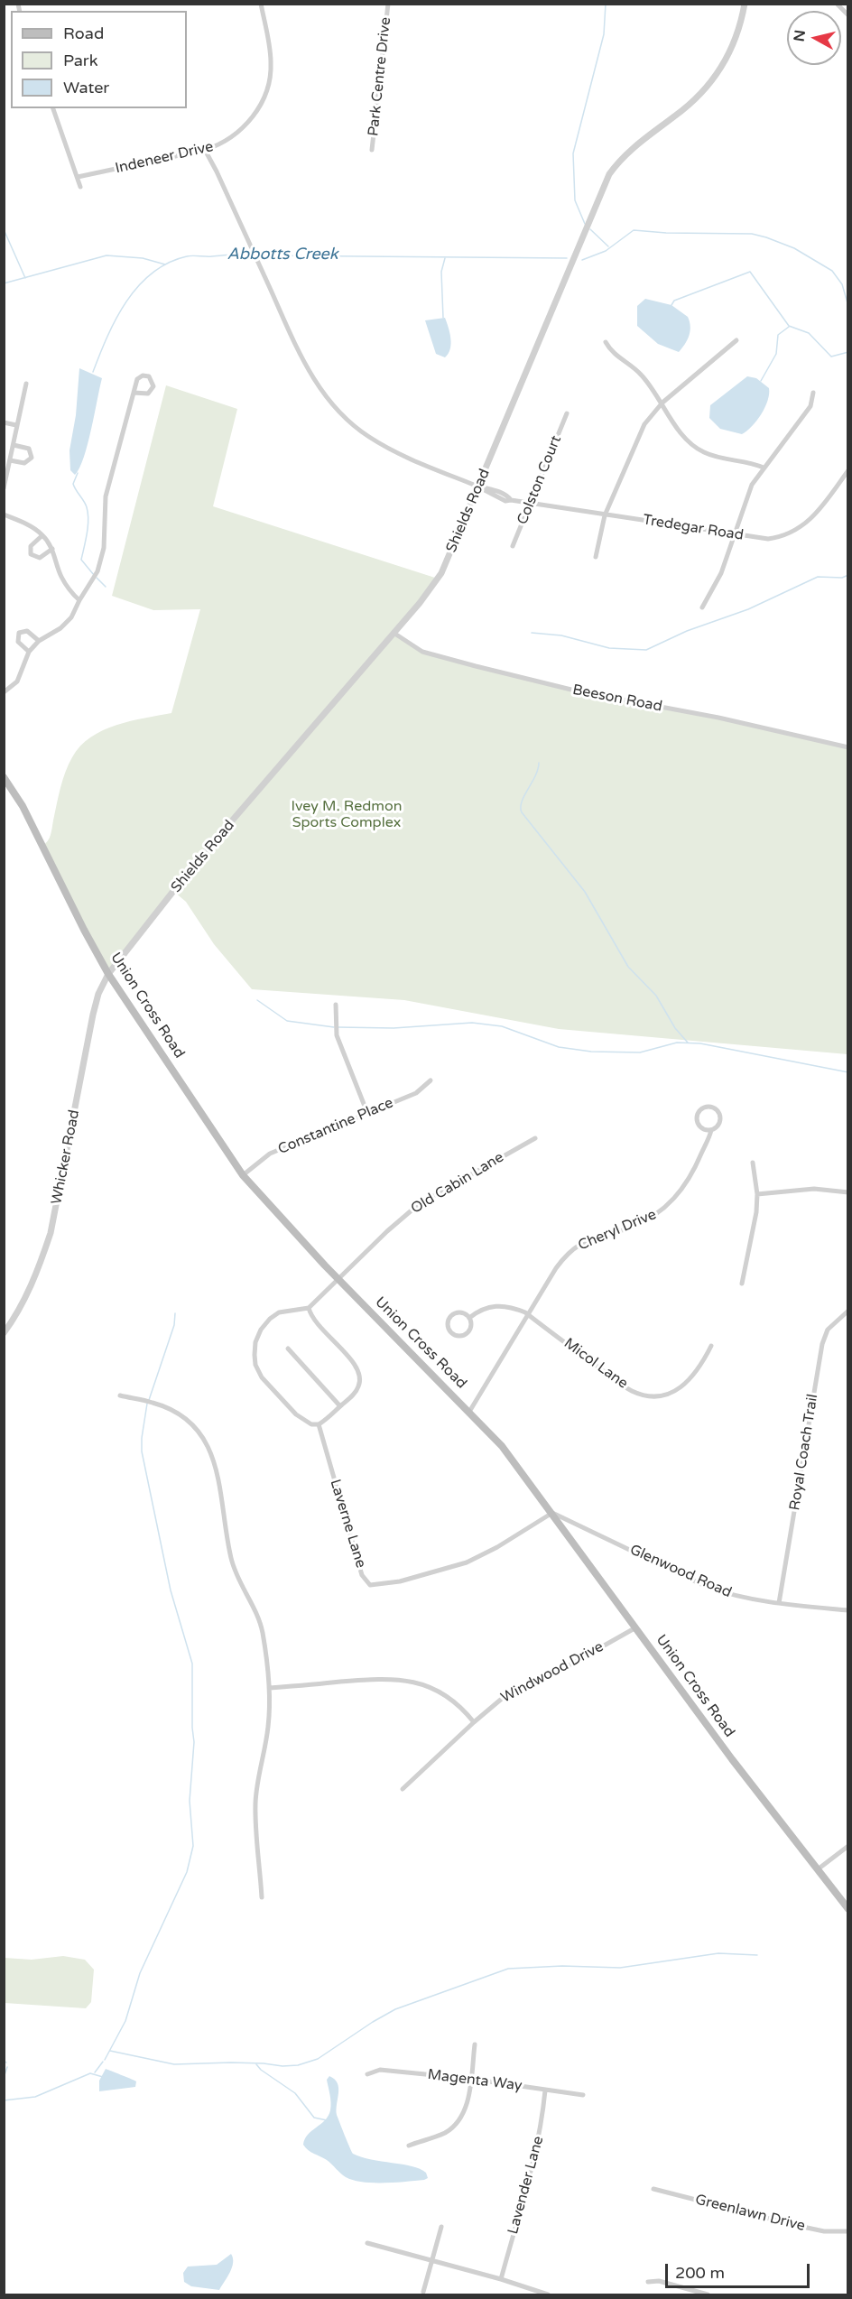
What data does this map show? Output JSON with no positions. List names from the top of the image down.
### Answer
{
  "streets": {
    "main road": ["Union Cross Road"],
    "street": [
      "Park Centre Drive",
      "Indeneer Drive",
      "Colston Court",
      "Shields Road",
      "Tredegar Road",
      "Beeson Road",
      "Constantine Place",
      "Whicker Road",
      "Old Cabin Lane",
      "Cheryl Drive",
      "Micol Lane",
      "Royal Coach Trail",
      "Laverne Lane",
      "Glenwood Road",
      "Windwood Drive",
      "Magenta Way",
      "Lavender Lane",
      "Greenlawn Drive"
    ]
  },
  "crossings": [
    ["Indeneer Drive", "Tredegar Road"],
    ["Colston Court", "Tredegar Road"],
    ["Shields Road", "Tredegar Road"],
    ["Shields Road", "Beeson Road"],
    ["Shields Road", "Union Cross Road"],
    ["Shields Road", "Whicker Road"],
    ["Union Cross Road", "Constantine Place"],
    ["Union Cross Road", "Whicker Road"],
    ["Union Cross Road", "Old Cabin Lane"],
    ["Union Cross Road", "Cheryl Drive"],
    ["Union Cross Road", "Laverne Lane"],
    ["Union Cross Road", "Glenwood Road"],
    ["Union Cross Road", "Windwood Drive"],
    ["Old Cabin Lane", "Laverne Lane"],
    ["Cheryl Drive", "Micol Lane"],
    ["Royal Coach Trail", "Glenwood Road"],
    ["Laverne Lane", "Glenwood Road"],
    ["Magenta Way", "Lavender Lane"]
  ],
  "water": ["Abbotts Creek"],
  "parks": ["Ivey M. Redmon Sports Complex"],
  "legend": ["Road", "Park", "Water"],
  "scale_bar": "200 m",
  "north": "left"
}
